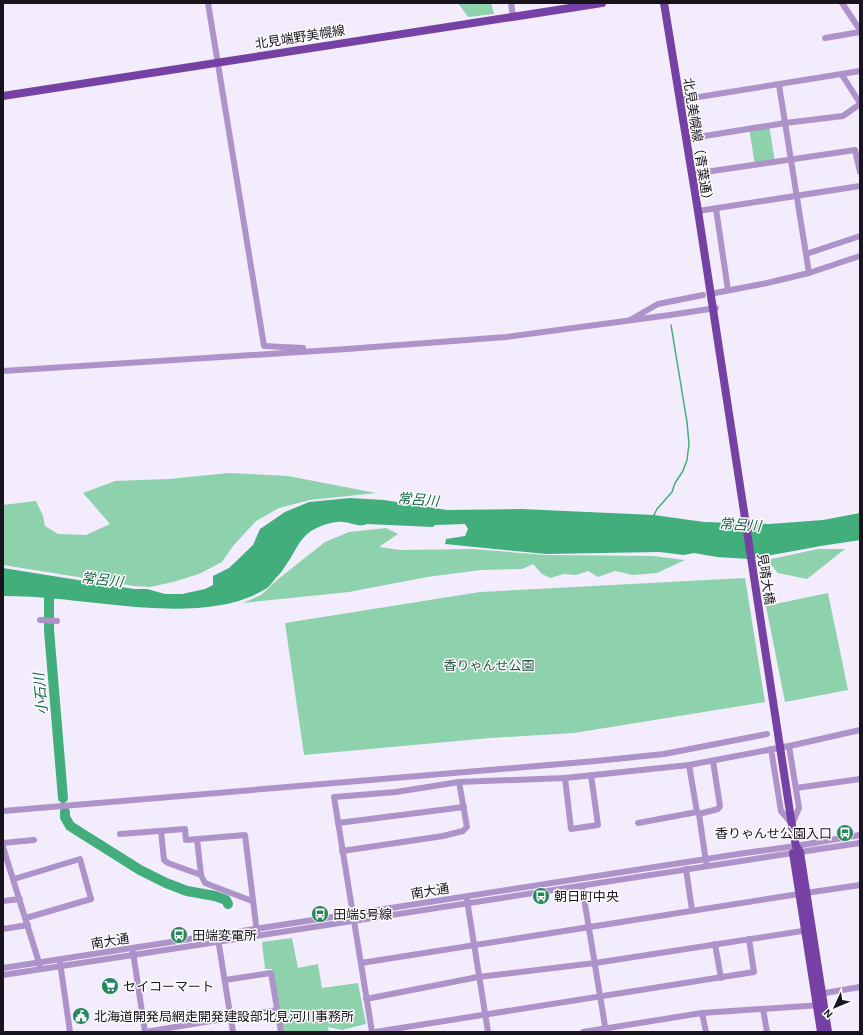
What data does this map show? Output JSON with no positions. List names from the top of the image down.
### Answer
{
  "streets": {
    "main road": ["北見端野美幌線", "北見美幌線（青葉通）", "見晴大橋"],
    "street": ["南大通"]
  },
  "crossings": [
    ["北見美幌線（青葉通）", "見晴大橋"]
  ],
  "water": ["常呂川", "小石川"],
  "parks": ["香りゃんせ公園"],
  "places": {
    "bus stop": [
      "香りゃんせ公園入口",
      "朝日町中央",
      "田端5号線",
      "田端変電所"
    ],
    "supermarket": ["セイコーマート"],
    "public building": ["北海道開発局網走開発建設部北見河川事務所"]
  },
  "north": "bottom left"
}
